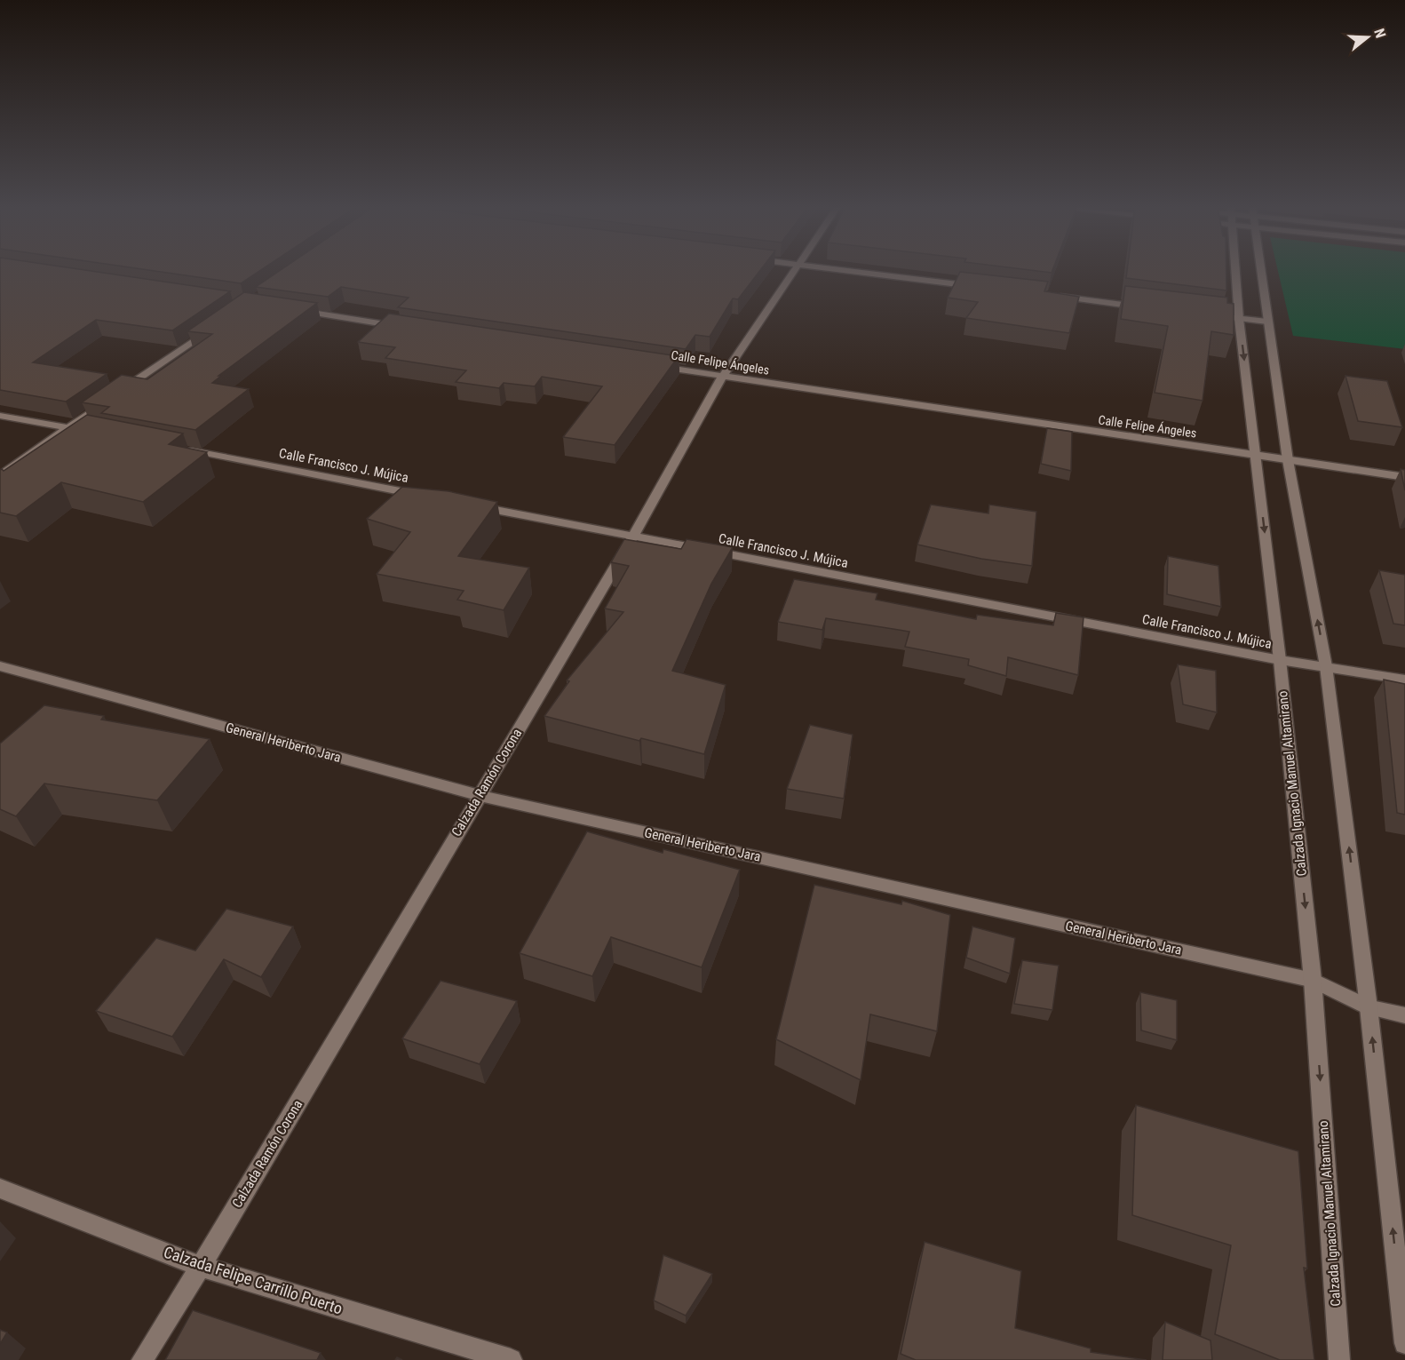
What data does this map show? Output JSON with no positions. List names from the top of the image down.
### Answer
{
  "streets": {
    "street": [
      "Calle Felipe Ángeles",
      "Calle Francisco J. Mújica",
      "General Heriberto Jara",
      "Calzada Ramón Corona",
      "Calzada Ignacio Manuel Altamirano",
      "Calzada Felipe Carrillo Puerto"
    ]
  },
  "crossings": [
    ["Calle Felipe Ángeles", "Calzada Ramón Corona"],
    ["Calle Felipe Ángeles", "Calzada Ignacio Manuel Altamirano"],
    ["Calle Francisco J. Mújica", "Calzada Ramón Corona"],
    ["Calle Francisco J. Mújica", "Calzada Ignacio Manuel Altamirano"],
    ["General Heriberto Jara", "Calzada Ramón Corona"],
    ["General Heriberto Jara", "Calzada Ignacio Manuel Altamirano"],
    ["Calzada Ramón Corona", "Calzada Felipe Carrillo Puerto"]
  ],
  "north": "right"
}
